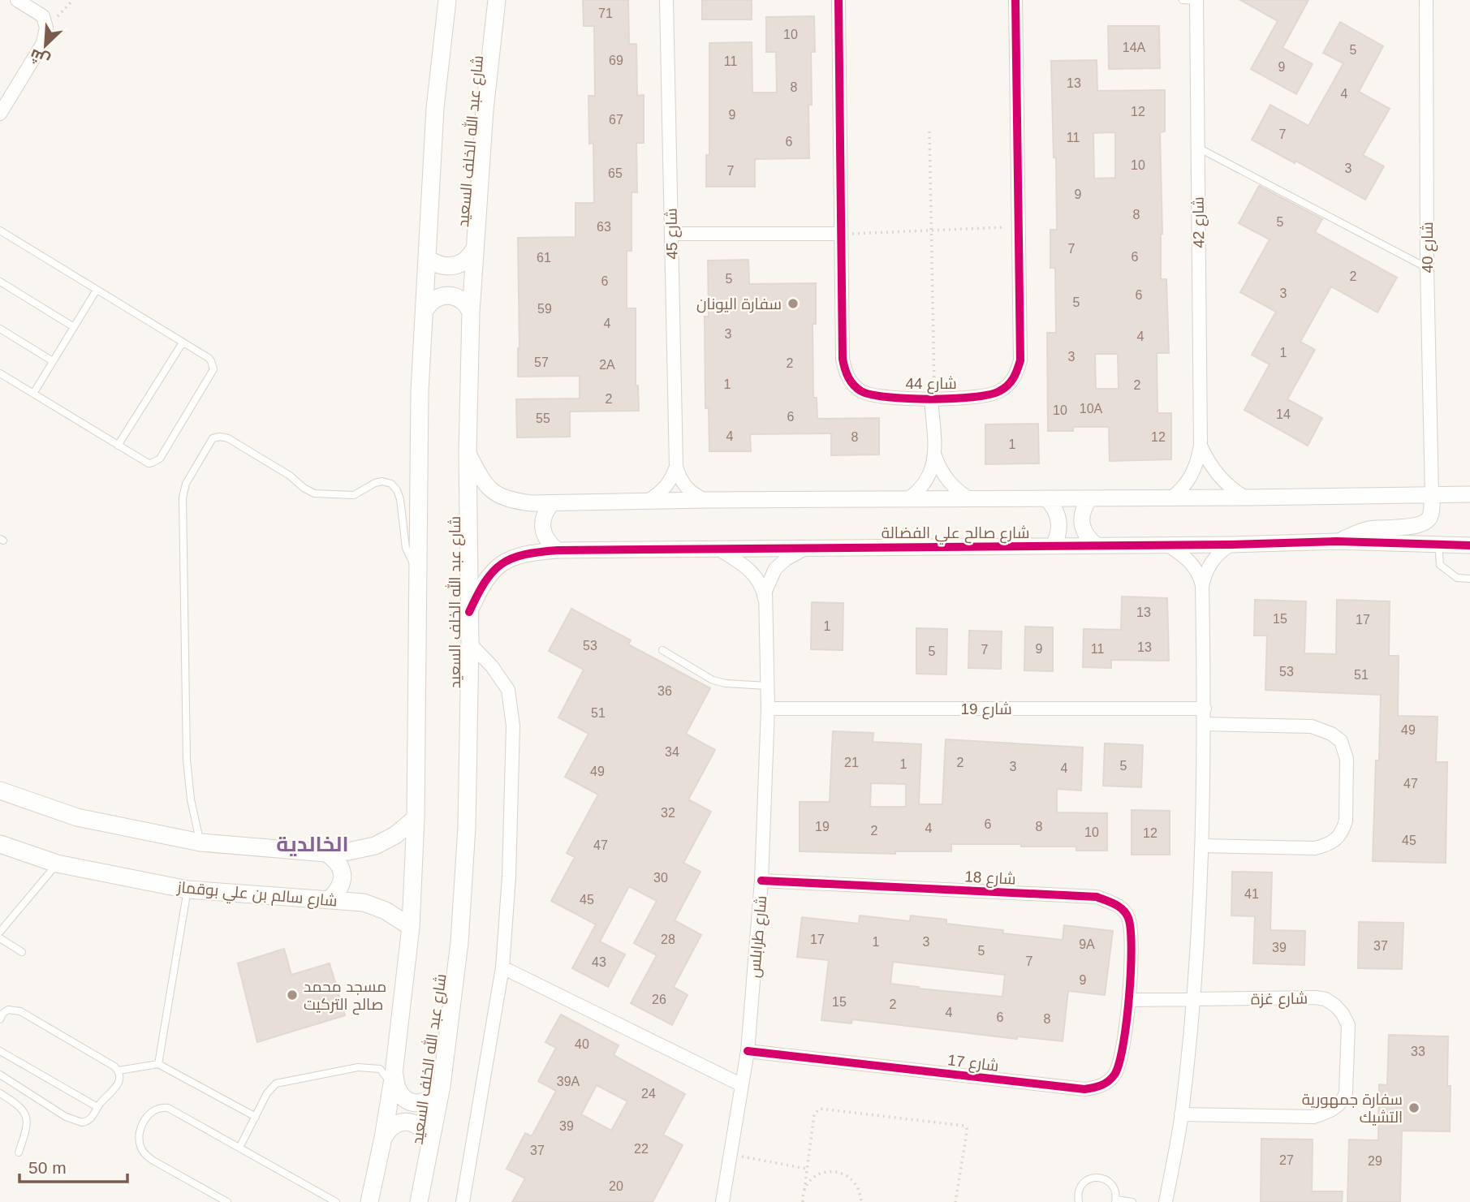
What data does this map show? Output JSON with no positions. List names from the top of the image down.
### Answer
{
  "streets": {
    "main road": ["شارع عبد الله الخلف السعيد", "شارع سالم بن علي بوقماز"],
    "street": [
      "شارع 42",
      "شارع 45",
      "شارع 40",
      "شارع 44",
      "شارع صالح علي الفضالة",
      "شارع 19",
      "شارع 18",
      "شارع طرابلس",
      "شارع غزة",
      "شارع 17"
    ]
  },
  "crossings": [
    ["شارع عبد الله الخلف السعيد", "شارع صالح علي الفضالة"],
    ["شارع عبد الله الخلف السعيد", "شارع سالم بن علي بوقماز"],
    ["شارع صالح علي الفضالة", "شارع طرابلس"],
    ["شارع 19", "شارع طرابلس"],
    ["شارع 18", "شارع طرابلس"],
    ["شارع 18", "شارع 17"],
    ["شارع طرابلس", "شارع 17"]
  ],
  "districts": ["الخالدية"],
  "places": ["سفارة اليونان", "مسجد محمد صالح التركيت", "سفارة جمهورية التشيك"],
  "house_numbers": [
    "71",
    "10",
    "14A",
    "5",
    "69",
    "11",
    "9",
    "13",
    "8",
    "4",
    "12",
    "9",
    "67",
    "7",
    "11",
    "6",
    "10",
    "3",
    "7",
    "65",
    "9",
    "8",
    "5",
    "63",
    "7",
    "6",
    "61",
    "2",
    "5",
    "6",
    "3",
    "6",
    "5",
    "59",
    "4",
    "3",
    "4",
    "1",
    "3",
    "57",
    "2",
    "2A",
    "1",
    "2",
    "2",
    "10A",
    "10",
    "14",
    "6",
    "55",
    "4",
    "8",
    "12",
    "1",
    "13",
    "15",
    "17",
    "1",
    "53",
    "13",
    "9",
    "11",
    "7",
    "5",
    "53",
    "51",
    "36",
    "51",
    "49",
    "34",
    "21",
    "2",
    "1",
    "5",
    "3",
    "4",
    "49",
    "47",
    "32",
    "6",
    "19",
    "8",
    "4",
    "2",
    "10",
    "12",
    "45",
    "47",
    "30",
    "41",
    "45",
    "28",
    "17",
    "1",
    "3",
    "9A",
    "37",
    "39",
    "5",
    "7",
    "43",
    "9",
    "26",
    "15",
    "2",
    "4",
    "6",
    "8",
    "40",
    "33",
    "39A",
    "24",
    "39",
    "22",
    "37",
    "27",
    "29",
    "20"
  ],
  "scale_bar": "50 m",
  "north": "bottom left"
}
